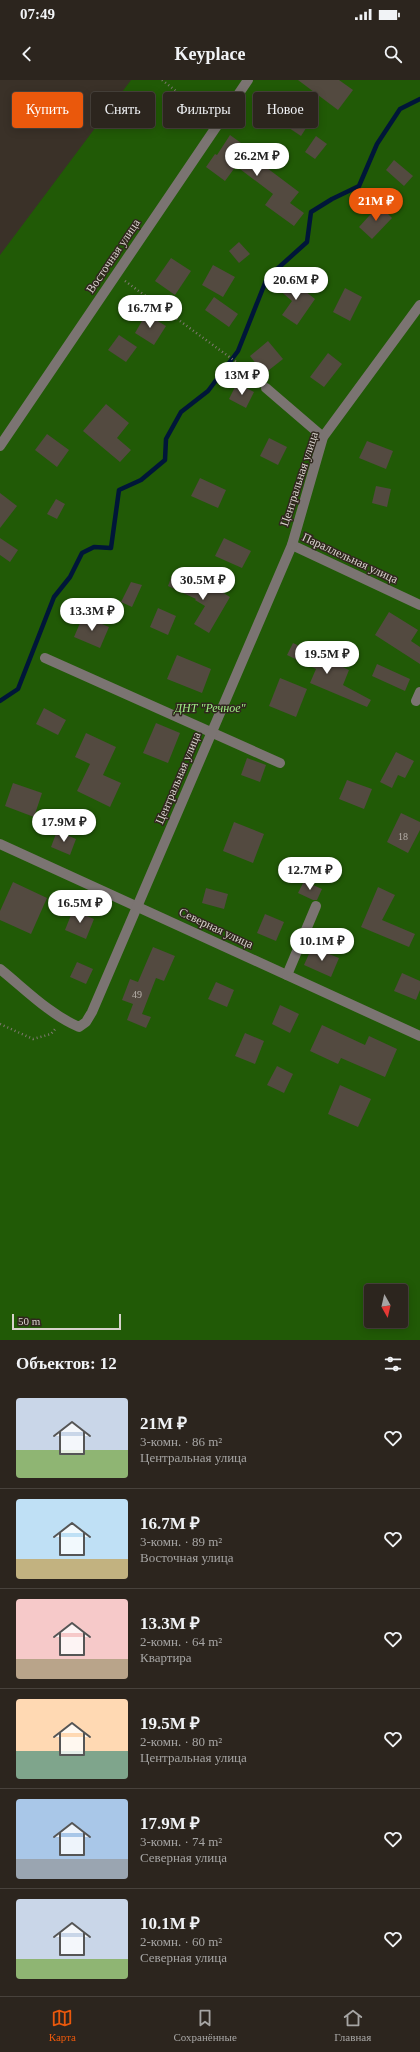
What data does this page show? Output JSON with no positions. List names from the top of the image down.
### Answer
{
  "streets": {
    "street": [
      "Восточная улица",
      "Центральная улица",
      "Параллельная улица",
      "Северная улица"
    ]
  },
  "crossings": [
    ["Центральная улица", "Параллельная улица"],
    ["Центральная улица", "Северная улица"]
  ],
  "parks": ["ДНТ \"Речное\""],
  "house_numbers": ["18", "49"],
  "scale_bar": "50 m",
  "north": "bottom",
  "page": {
    "status": "07:49",
    "header": "Keyplace",
    "chip": [
      "Купить",
      "Снять",
      "Фильтры",
      "Новое"
    ],
    "price": [
      "26.2M ₽",
      "21M ₽",
      "20.6M ₽",
      "16.7M ₽",
      "13M ₽",
      "30.5M ₽",
      "13.3M ₽",
      "19.5M ₽",
      "17.9M ₽",
      "12.7M ₽",
      "16.5M ₽",
      "10.1M ₽"
    ],
    "scale": "50 m",
    "heading": "Объектов: 12",
    "list": [
      {
        "name": "21M ₽",
        "note": "3-комн. · 86 m² · Центральная улица"
      },
      {
        "name": "16.7M ₽",
        "note": "3-комн. · 89 m² · Восточная улица"
      },
      {
        "name": "13.3M ₽",
        "note": "2-комн. · 64 m² · Квартира"
      },
      {
        "name": "19.5M ₽",
        "note": "2-комн. · 80 m² · Центральная улица"
      },
      {
        "name": "17.9M ₽",
        "note": "3-комн. · 74 m² · Северная улица"
      },
      {
        "name": "10.1M ₽",
        "note": "2-комн. · 60 m² · Северная улица"
      }
    ],
    "tabs": ["Карта", "Сохранённые", "Главная"]
  }
}
